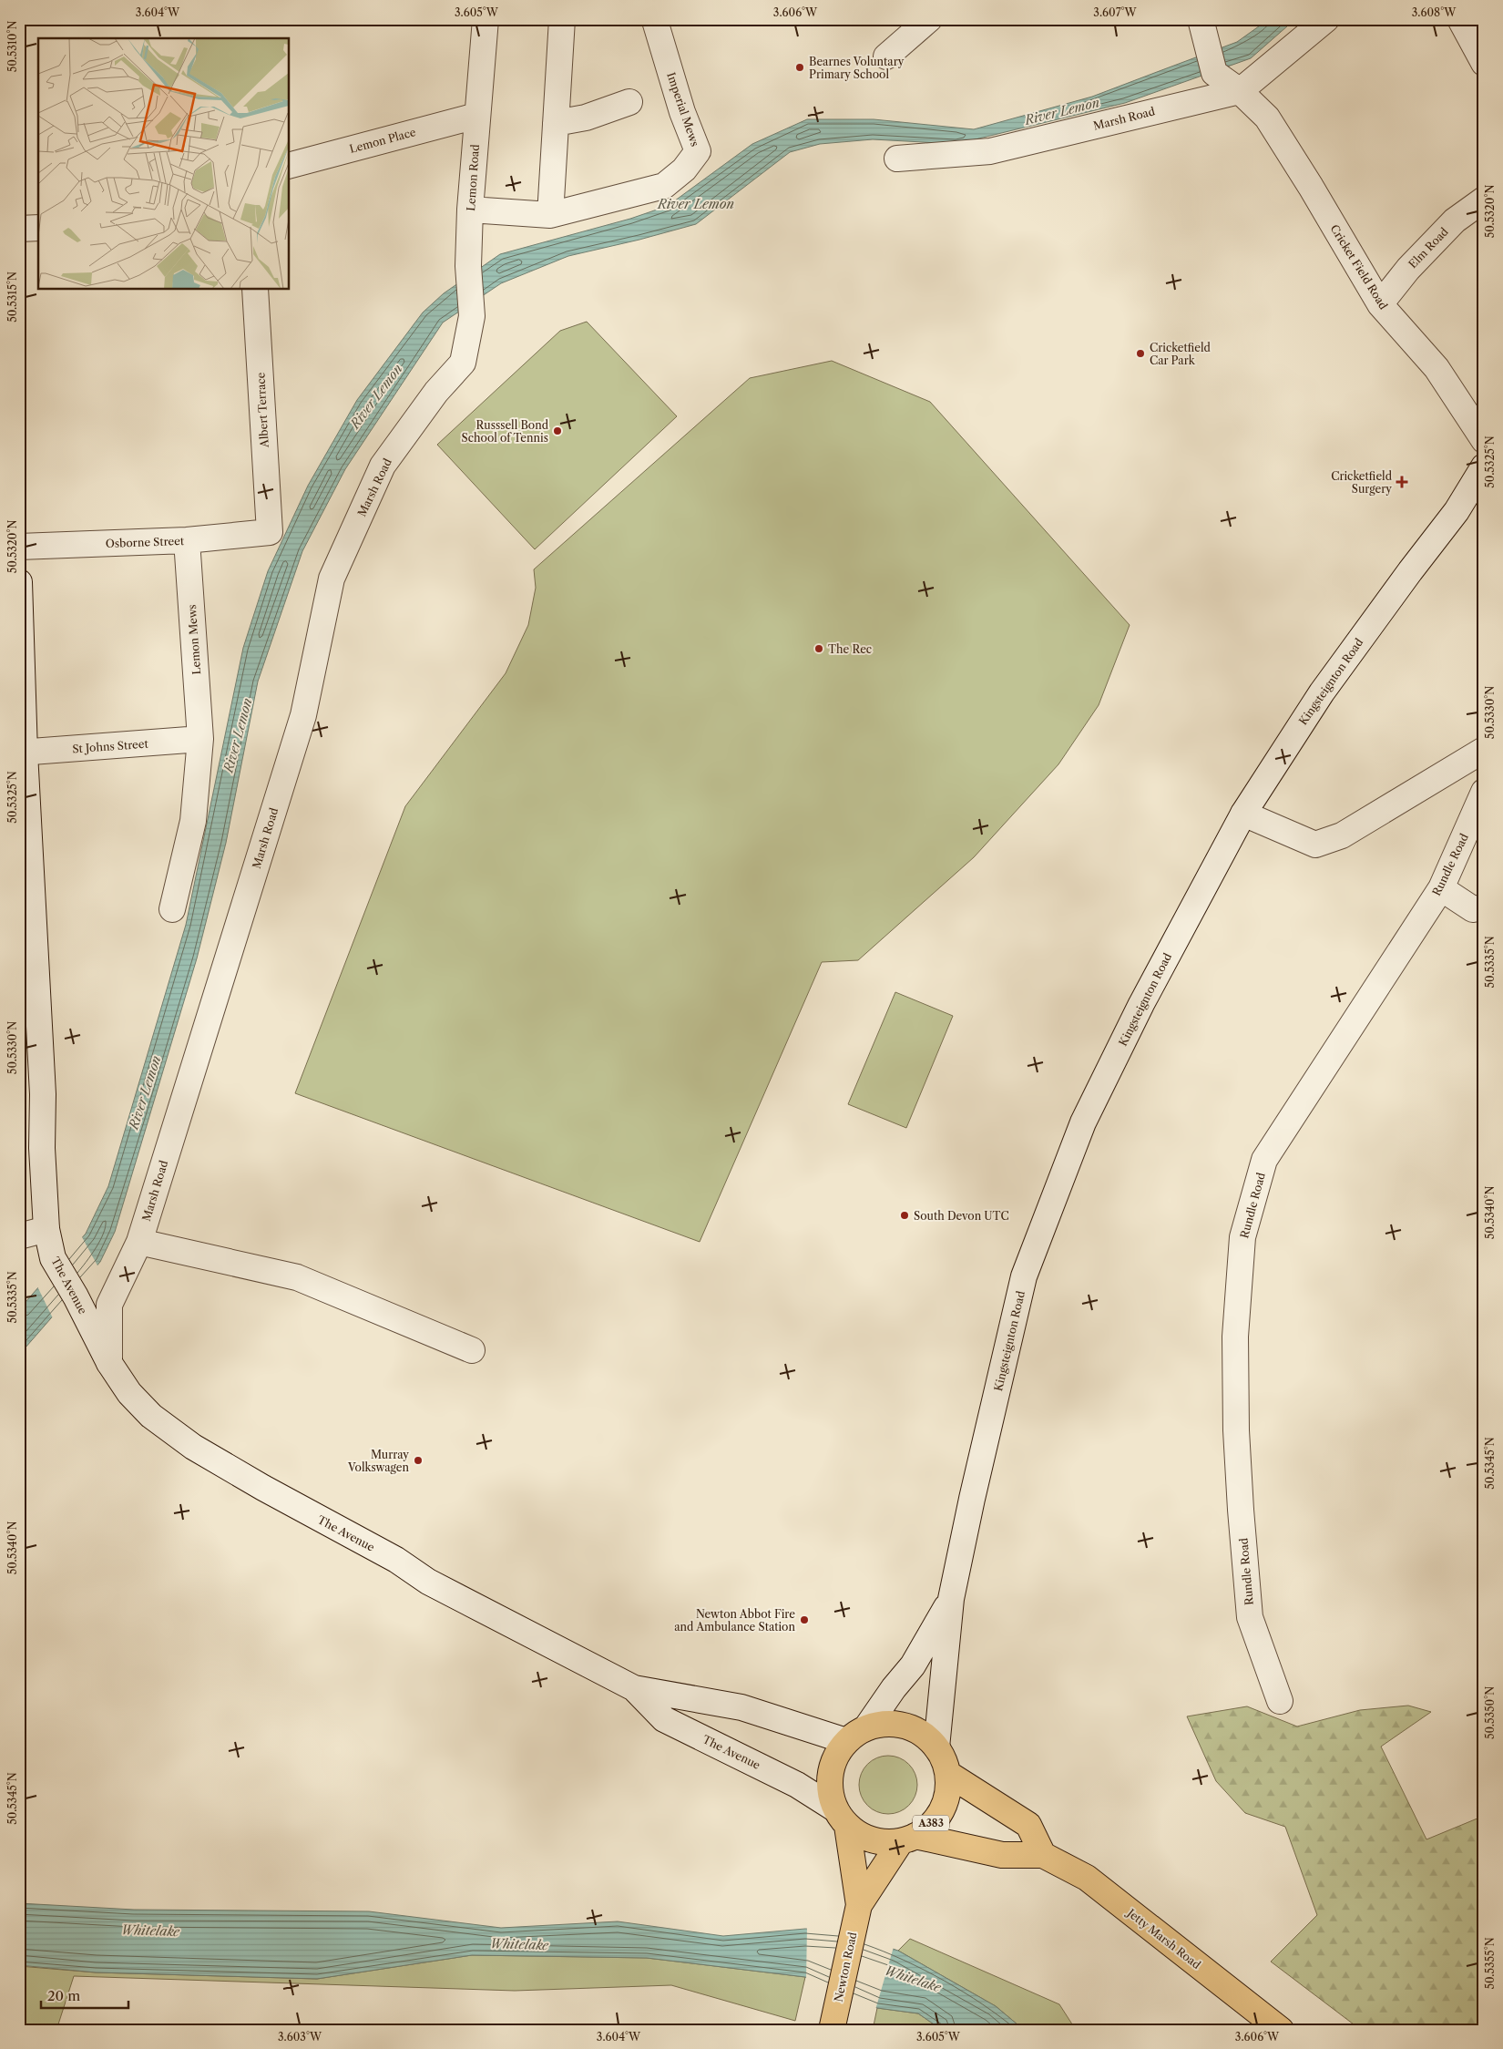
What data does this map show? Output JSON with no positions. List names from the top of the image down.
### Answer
{
  "streets": {
    "main road": ["A383", "Jetty Marsh Road", "Newton Road"],
    "street": [
      "Imperial Mews",
      "Marsh Road",
      "Lemon Place",
      "Lemon Road",
      "Elm Road",
      "Cricket Field Road",
      "Albert Terrace",
      "Osborne Street",
      "Lemon Mews",
      "Kingsteignton Road",
      "St Johns Street",
      "Rundle Road",
      "The Avenue"
    ]
  },
  "crossings": [
    ["Marsh Road", "Lemon Road"],
    ["Marsh Road", "Cricket Field Road"],
    ["Marsh Road", "The Avenue"],
    ["Lemon Place", "Lemon Road"],
    ["Elm Road", "Cricket Field Road"],
    ["Albert Terrace", "Osborne Street"],
    ["Osborne Street", "Lemon Mews"],
    ["Lemon Mews", "St Johns Street"],
    ["Kingsteignton Road", "The Avenue"],
    ["Kingsteignton Road", "A383"],
    ["Kingsteignton Road", "Jetty Marsh Road"],
    ["Kingsteignton Road", "Newton Road"],
    ["St Johns Street", "The Avenue"],
    ["The Avenue", "A383"],
    ["The Avenue", "Jetty Marsh Road"],
    ["The Avenue", "Newton Road"],
    ["A383", "Jetty Marsh Road"],
    ["A383", "Newton Road"],
    ["Jetty Marsh Road", "Newton Road"]
  ],
  "water": ["River Lemon", "Whitelake"],
  "places": {
    "other": [
      "Bearnes Voluntary Primary School",
      "Cricketfield Car Park",
      "Russsell Bond School of Tennis",
      "The Rec",
      "South Devon UTC",
      "Murray Volkswagen",
      "Newton Abbot Fire and Ambulance Station"
    ],
    "health": ["Cricketfield Surgery"]
  },
  "scale_bar": "20 m",
  "coordinates": [
    "3.604°W",
    "3.605°W",
    "3.606°W",
    "3.607°W",
    "3.608°W",
    "50.5310°N",
    "50.5320°N",
    "50.5315°N",
    "50.5325°N",
    "50.5330°N",
    "50.5335°N",
    "50.5340°N",
    "50.5345°N",
    "50.5350°N",
    "50.5355°N",
    "3.603°W"
  ]
}
